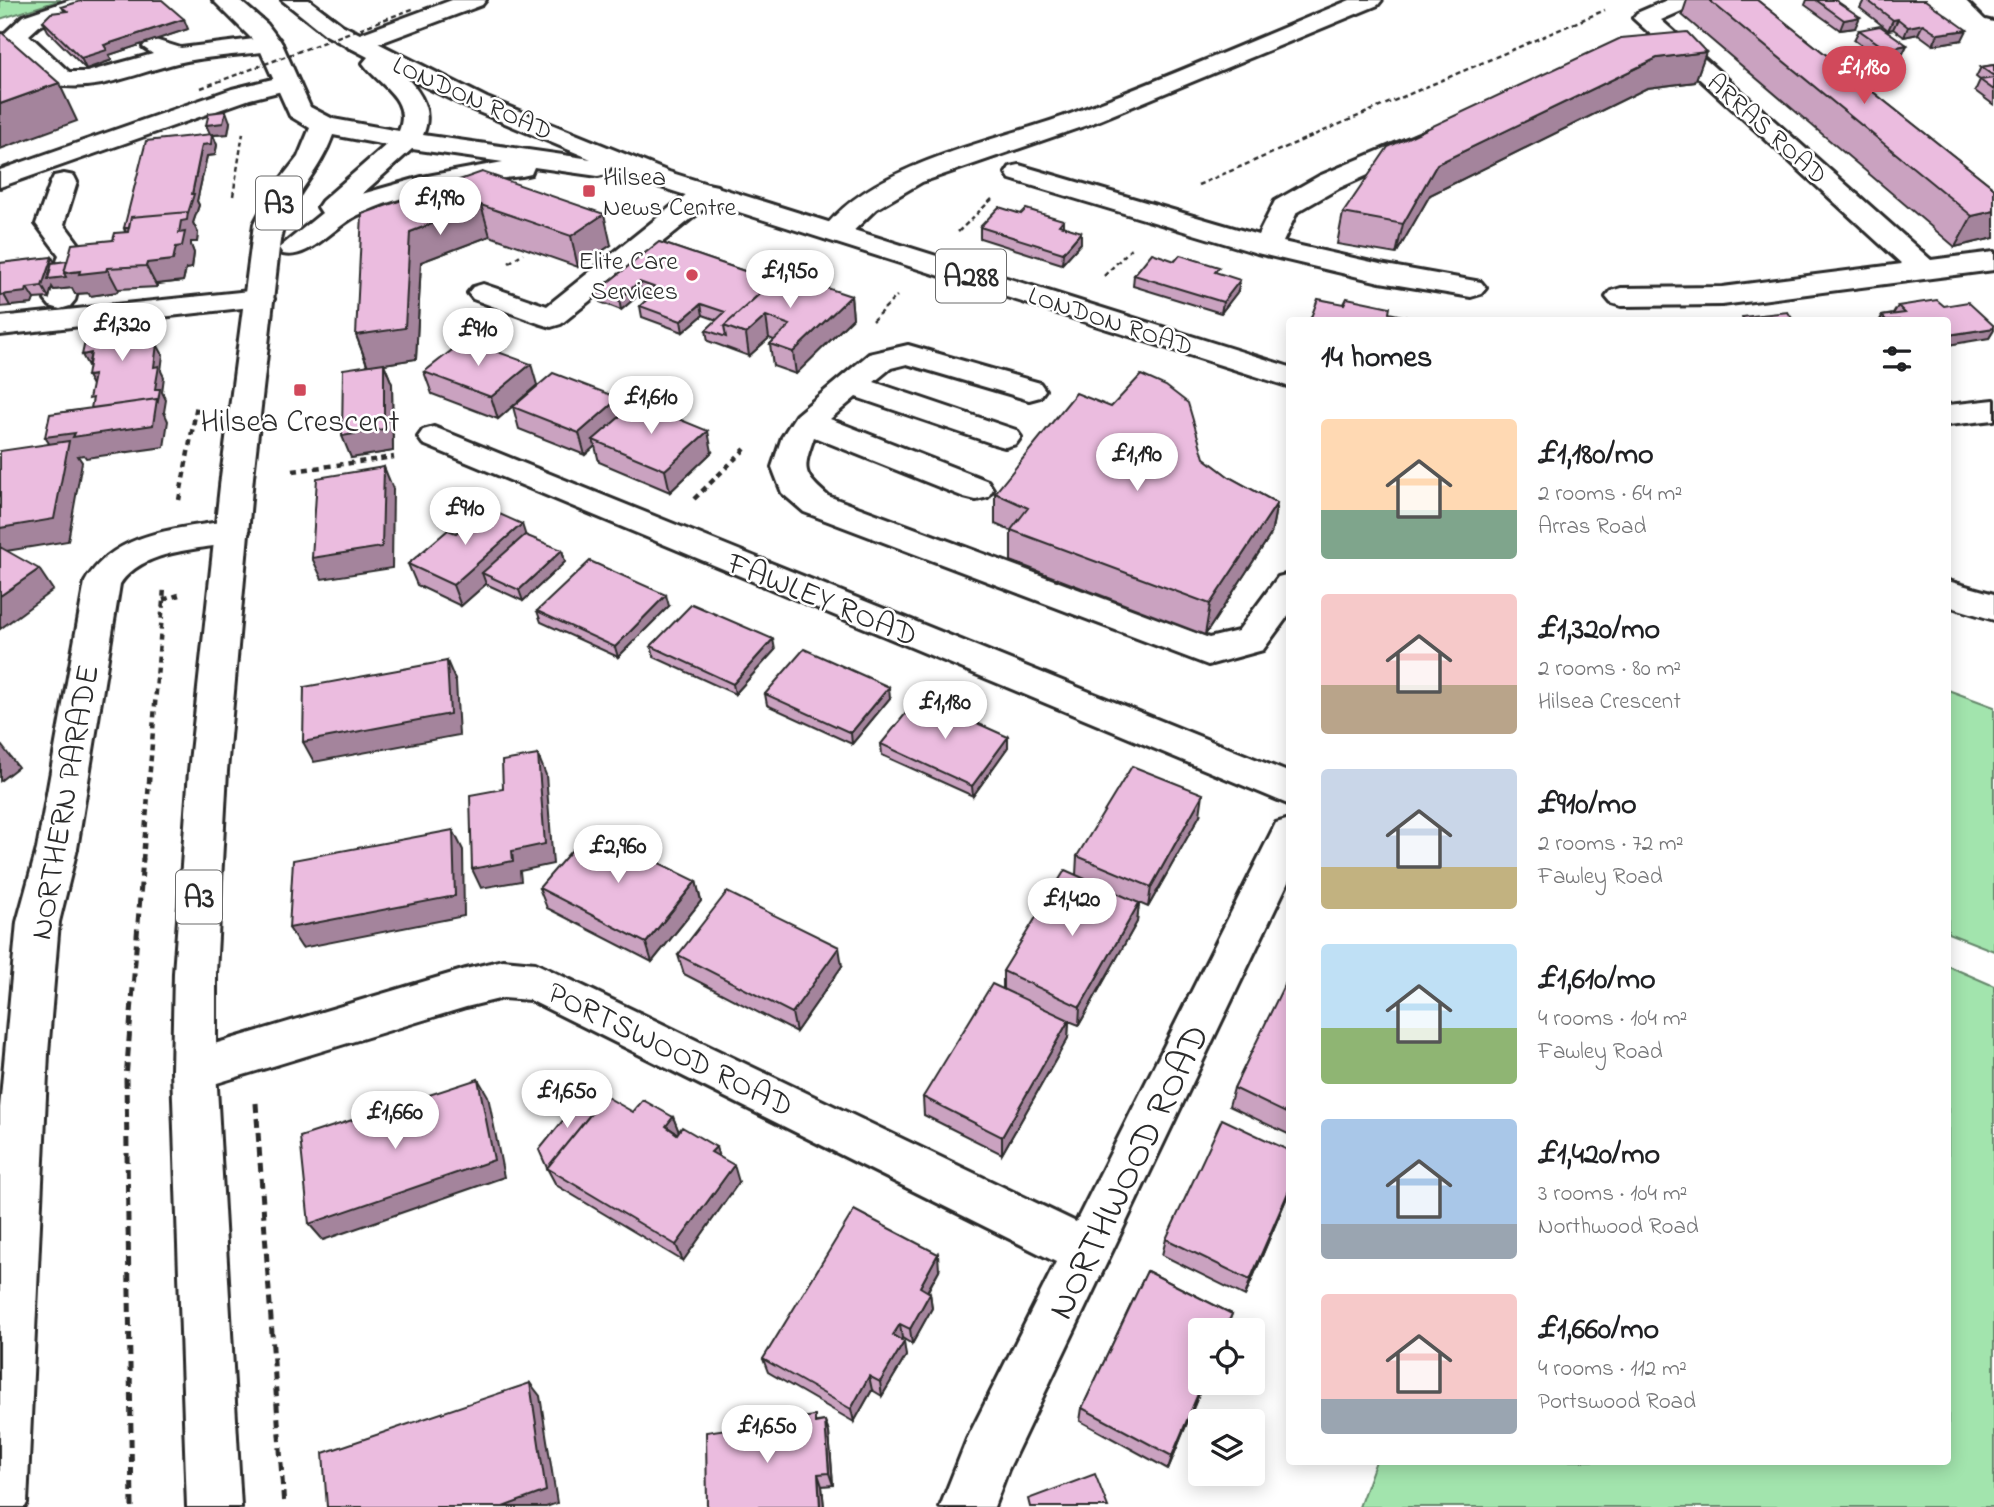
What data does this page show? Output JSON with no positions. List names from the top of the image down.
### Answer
{
  "streets": {
    "main road": [
      "LONDON ROAD",
      "ARRAS ROAD",
      "A3",
      "A288",
      "FAWLEY ROAD",
      "NORTHERN PARADE",
      "PORTSWOOD ROAD",
      "NORTHWOOD ROAD"
    ]
  },
  "crossings": [
    ["LONDON ROAD", "A3"],
    ["A3", "NORTHERN PARADE"],
    ["A3", "PORTSWOOD ROAD"],
    ["PORTSWOOD ROAD", "NORTHWOOD ROAD"]
  ],
  "places": {
    "transit": ["Hilsea News Centre", "Hilsea Crescent"],
    "other": ["Elite Care Services"]
  },
  "page": {
    "price": [
      "£1,180",
      "£1,990",
      "£1,950",
      "£1,320",
      "£910",
      "£1,610",
      "£1,190",
      "£910",
      "£1,180",
      "£2,960",
      "£1,420",
      "£1,650",
      "£1,660",
      "£1,650"
    ],
    "heading": "14 homes",
    "list": [
      {
        "name": "£1,180/mo",
        "note": "2 rooms · 64 m² · Arras Road"
      },
      {
        "name": "£1,320/mo",
        "note": "2 rooms · 80 m² · Hilsea Crescent"
      },
      {
        "name": "£910/mo",
        "note": "2 rooms · 72 m² · Fawley Road"
      },
      {
        "name": "£1,610/mo",
        "note": "4 rooms · 104 m² · Fawley Road"
      },
      {
        "name": "£1,420/mo",
        "note": "3 rooms · 104 m² · Northwood Road"
      },
      {
        "name": "£1,660/mo",
        "note": "4 rooms · 112 m² · Portswood Road"
      }
    ]
  }
}
